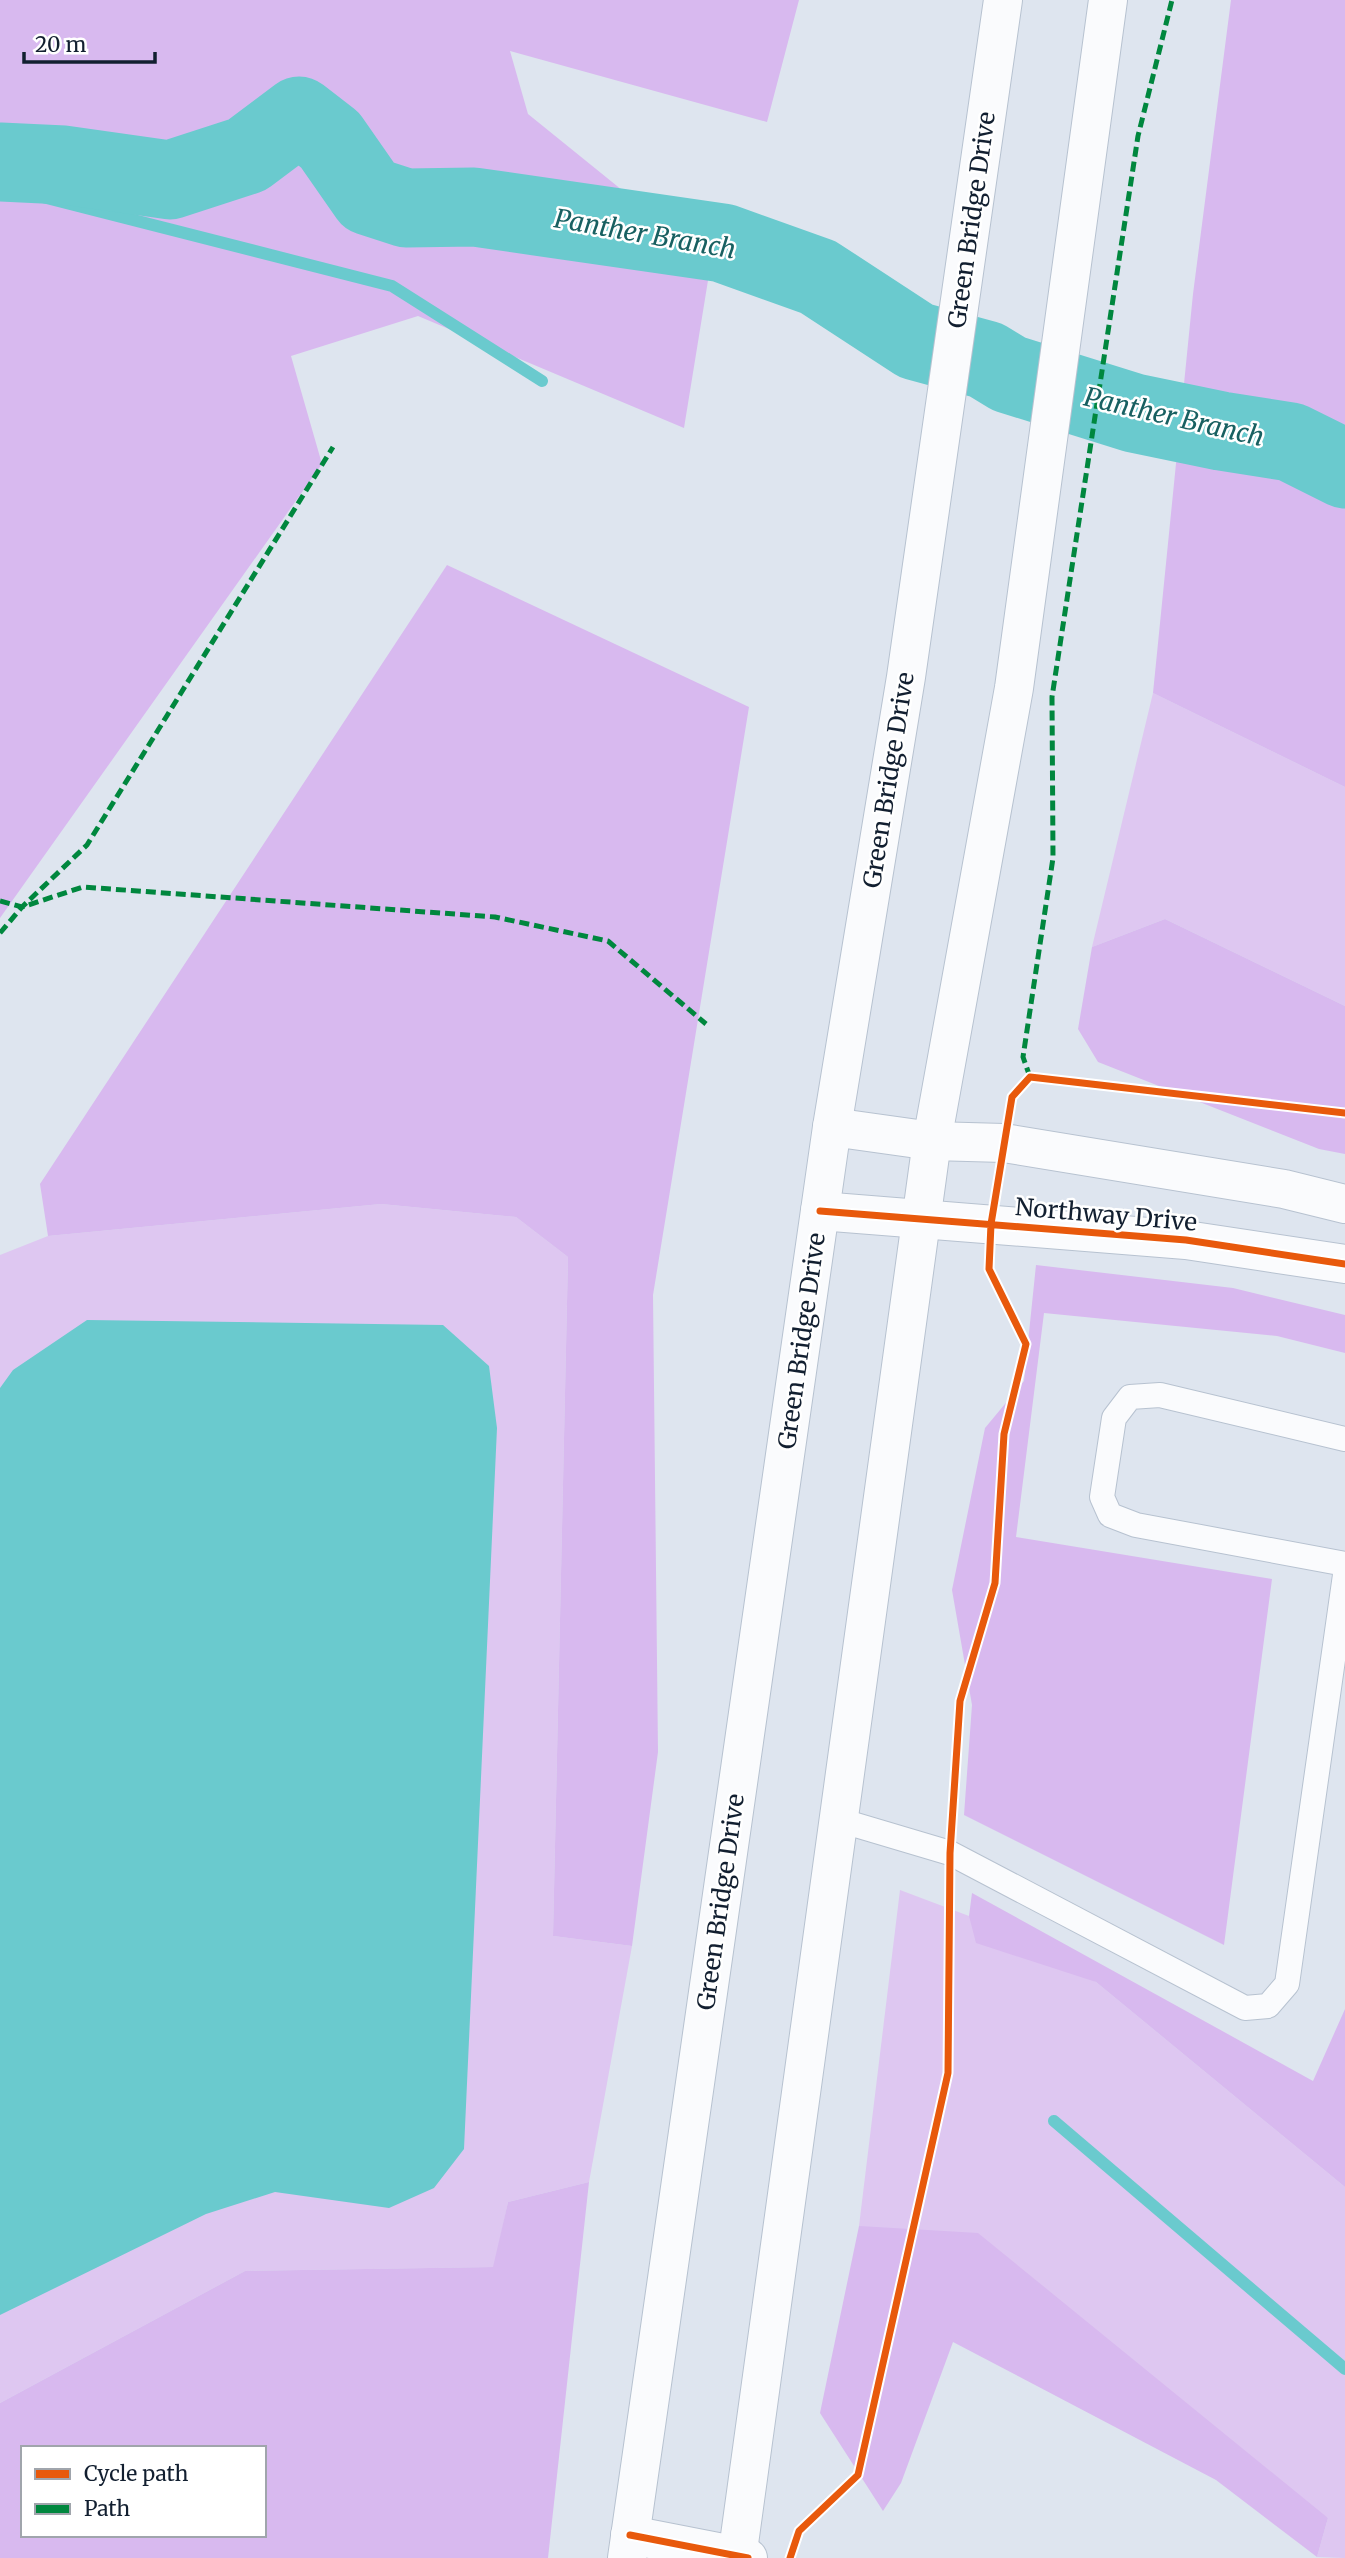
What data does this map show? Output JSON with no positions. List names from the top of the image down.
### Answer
{
  "streets": {
    "main road": ["Green Bridge Drive", "Northway Drive"]
  },
  "crossings": [
    ["Green Bridge Drive", "Northway Drive"]
  ],
  "water": ["Panther Branch"],
  "legend": ["Cycle path", "Path"],
  "scale_bar": "20 m"
}
